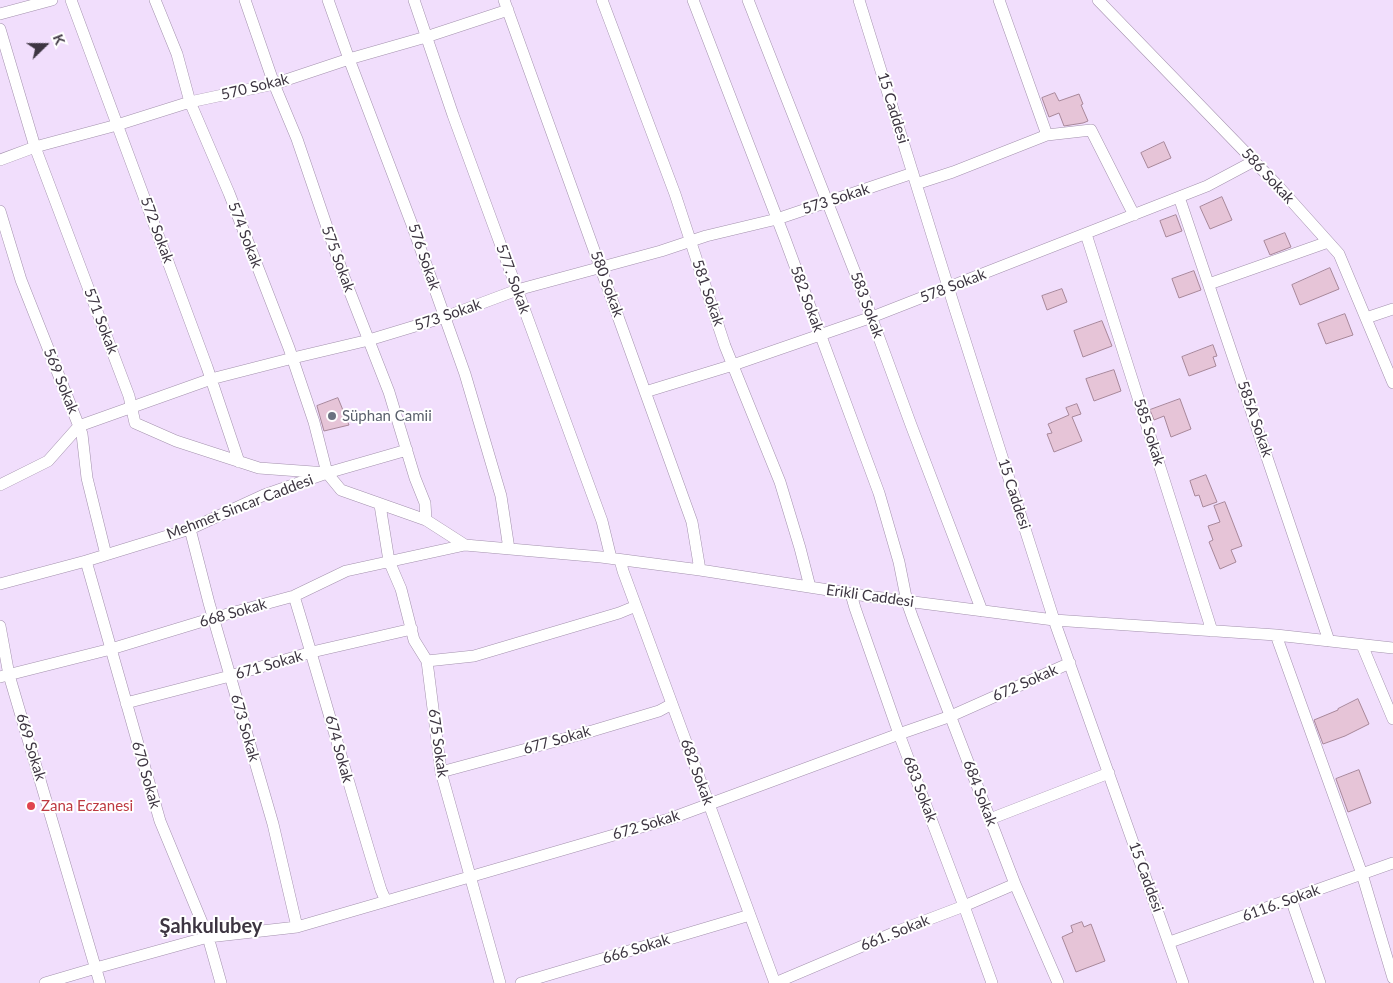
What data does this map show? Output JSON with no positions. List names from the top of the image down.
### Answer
{
  "streets": {
    "street": [
      "570 Sokak",
      "15 Caddesi",
      "586 Sokak",
      "573 Sokak",
      "572 Sokak",
      "574 Sokak",
      "576 Sokak",
      "575 Sokak",
      "577. Sokak",
      "580 Sokak",
      "578 Sokak",
      "581 Sokak",
      "582 Sokak",
      "583 Sokak",
      "571 Sokak",
      "569 Sokak",
      "585A Sokak",
      "585 Sokak",
      "Mehmet Sincar Caddesi",
      "Erikli Caddesi",
      "668 Sokak",
      "671 Sokak",
      "672 Sokak",
      "673 Sokak",
      "677 Sokak",
      "675 Sokak",
      "669 Sokak",
      "674 Sokak",
      "682 Sokak",
      "670 Sokak",
      "683 Sokak",
      "684 Sokak",
      "6116. Sokak",
      "661. Sokak",
      "666 Sokak"
    ]
  },
  "crossings": [
    ["570 Sokak", "572 Sokak"],
    ["570 Sokak", "574 Sokak"],
    ["570 Sokak", "576 Sokak"],
    ["570 Sokak", "575 Sokak"],
    ["570 Sokak", "577. Sokak"],
    ["570 Sokak", "580 Sokak"],
    ["570 Sokak", "571 Sokak"],
    ["15 Caddesi", "573 Sokak"],
    ["15 Caddesi", "578 Sokak"],
    ["15 Caddesi", "Erikli Caddesi"],
    ["15 Caddesi", "672 Sokak"],
    ["15 Caddesi", "6116. Sokak"],
    ["586 Sokak", "578 Sokak"],
    ["573 Sokak", "572 Sokak"],
    ["573 Sokak", "574 Sokak"],
    ["573 Sokak", "576 Sokak"],
    ["573 Sokak", "575 Sokak"],
    ["573 Sokak", "577. Sokak"],
    ["573 Sokak", "580 Sokak"],
    ["573 Sokak", "578 Sokak"],
    ["573 Sokak", "581 Sokak"],
    ["573 Sokak", "582 Sokak"],
    ["573 Sokak", "583 Sokak"],
    ["573 Sokak", "571 Sokak"],
    ["573 Sokak", "569 Sokak"],
    ["572 Sokak", "571 Sokak"],
    ["574 Sokak", "571 Sokak"],
    ["574 Sokak", "Mehmet Sincar Caddesi"],
    ["576 Sokak", "Erikli Caddesi"],
    ["575 Sokak", "Mehmet Sincar Caddesi"],
    ["577. Sokak", "Erikli Caddesi"],
    ["577. Sokak", "682 Sokak"],
    ["580 Sokak", "578 Sokak"],
    ["580 Sokak", "Erikli Caddesi"],
    ["578 Sokak", "581 Sokak"],
    ["578 Sokak", "582 Sokak"],
    ["578 Sokak", "583 Sokak"],
    ["578 Sokak", "585A Sokak"],
    ["578 Sokak", "585 Sokak"],
    ["581 Sokak", "Erikli Caddesi"],
    ["582 Sokak", "Erikli Caddesi"],
    ["582 Sokak", "684 Sokak"],
    ["583 Sokak", "Erikli Caddesi"],
    ["571 Sokak", "Mehmet Sincar Caddesi"],
    ["569 Sokak", "Mehmet Sincar Caddesi"],
    ["585A Sokak", "Erikli Caddesi"],
    ["585 Sokak", "Erikli Caddesi"],
    ["Mehmet Sincar Caddesi", "Erikli Caddesi"],
    ["Mehmet Sincar Caddesi", "668 Sokak"],
    ["Mehmet Sincar Caddesi", "673 Sokak"],
    ["Mehmet Sincar Caddesi", "675 Sokak"],
    ["Mehmet Sincar Caddesi", "670 Sokak"],
    ["Erikli Caddesi", "668 Sokak"],
    ["Erikli Caddesi", "682 Sokak"],
    ["Erikli Caddesi", "683 Sokak"],
    ["Erikli Caddesi", "684 Sokak"],
    ["668 Sokak", "673 Sokak"],
    ["668 Sokak", "675 Sokak"],
    ["668 Sokak", "669 Sokak"],
    ["668 Sokak", "674 Sokak"],
    ["668 Sokak", "670 Sokak"],
    ["671 Sokak", "673 Sokak"],
    ["671 Sokak", "675 Sokak"],
    ["671 Sokak", "674 Sokak"],
    ["671 Sokak", "670 Sokak"],
    ["672 Sokak", "673 Sokak"],
    ["672 Sokak", "675 Sokak"],
    ["672 Sokak", "669 Sokak"],
    ["672 Sokak", "674 Sokak"],
    ["672 Sokak", "682 Sokak"],
    ["672 Sokak", "670 Sokak"],
    ["672 Sokak", "683 Sokak"],
    ["672 Sokak", "684 Sokak"],
    ["677 Sokak", "675 Sokak"],
    ["677 Sokak", "682 Sokak"],
    ["682 Sokak", "661. Sokak"],
    ["682 Sokak", "666 Sokak"],
    ["683 Sokak", "661. Sokak"],
    ["684 Sokak", "661. Sokak"]
  ],
  "districts": ["Şahkulubey"],
  "places": ["Süphan Camii", "Zana Eczanesi"],
  "north": "right"
}
